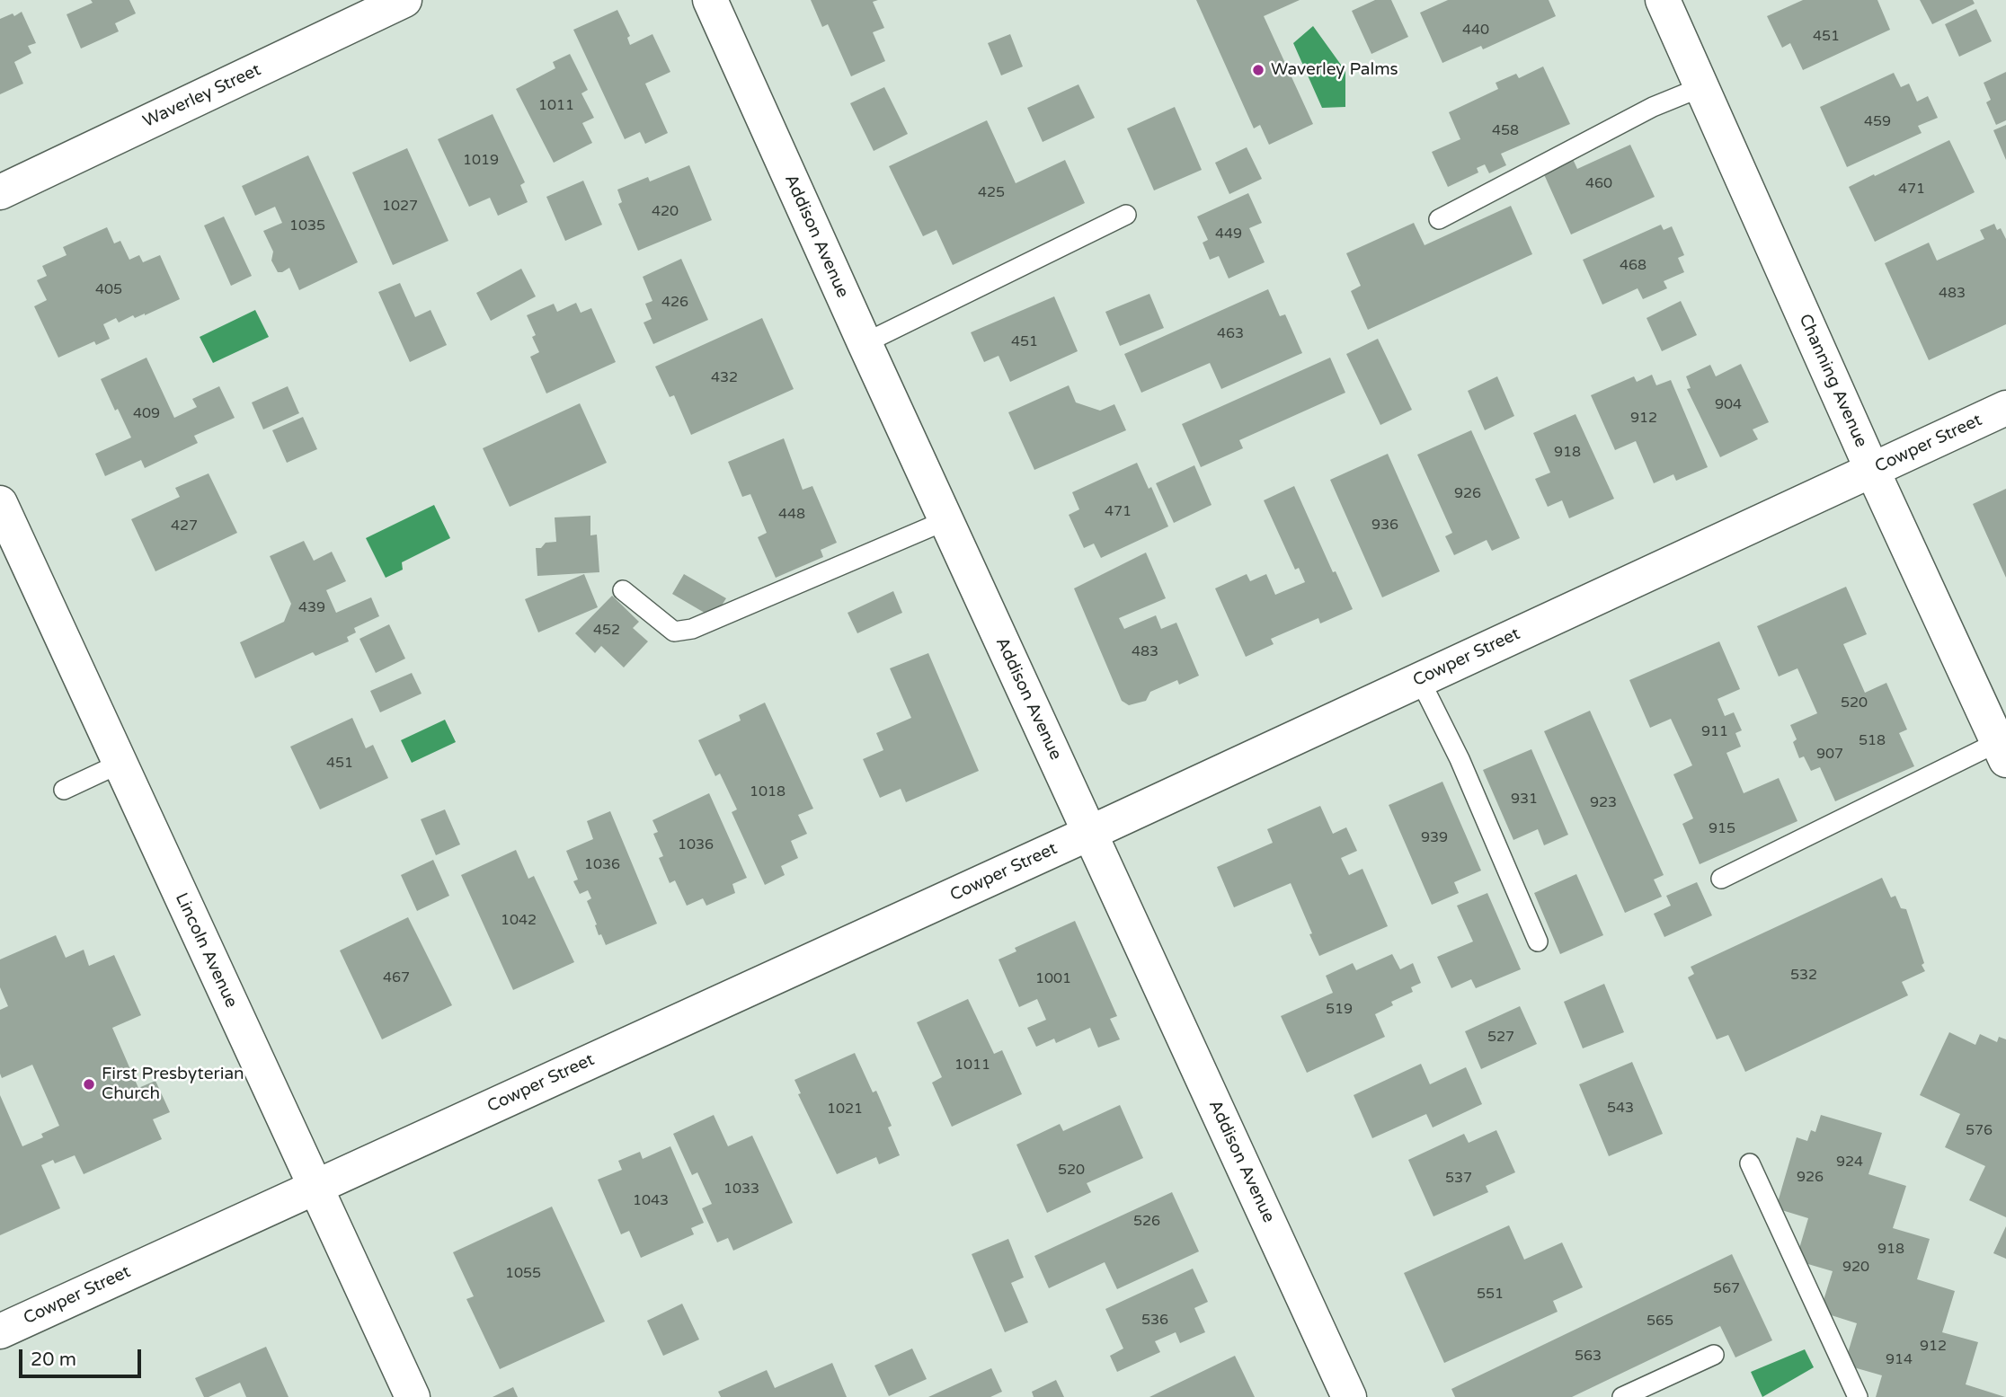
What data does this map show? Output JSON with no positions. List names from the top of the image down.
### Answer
{
  "streets": {
    "street": [
      "Waverley Street",
      "Addison Avenue",
      "Channing Avenue",
      "Cowper Street",
      "Lincoln Avenue"
    ]
  },
  "crossings": [
    ["Addison Avenue", "Cowper Street"],
    ["Channing Avenue", "Cowper Street"],
    ["Cowper Street", "Lincoln Avenue"]
  ],
  "places": ["Waverley Palms", "First Presbyterian Church"],
  "house_numbers": [
    "440",
    "451",
    "1011",
    "459",
    "458",
    "1019",
    "460",
    "471",
    "425",
    "1027",
    "420",
    "1035",
    "449",
    "468",
    "405",
    "483",
    "426",
    "463",
    "451",
    "432",
    "904",
    "409",
    "912",
    "918",
    "926",
    "471",
    "448",
    "936",
    "427",
    "439",
    "452",
    "483",
    "520",
    "911",
    "518",
    "907",
    "451",
    "1018",
    "931",
    "923",
    "915",
    "939",
    "1036",
    "1036",
    "1042",
    "532",
    "467",
    "1001",
    "519",
    "527",
    "1011",
    "543",
    "1021",
    "576",
    "924",
    "520",
    "926",
    "537",
    "1033",
    "1043",
    "526",
    "918",
    "920",
    "1055",
    "567",
    "551",
    "536",
    "565",
    "912",
    "563",
    "914"
  ],
  "scale_bar": "20 m"
}
